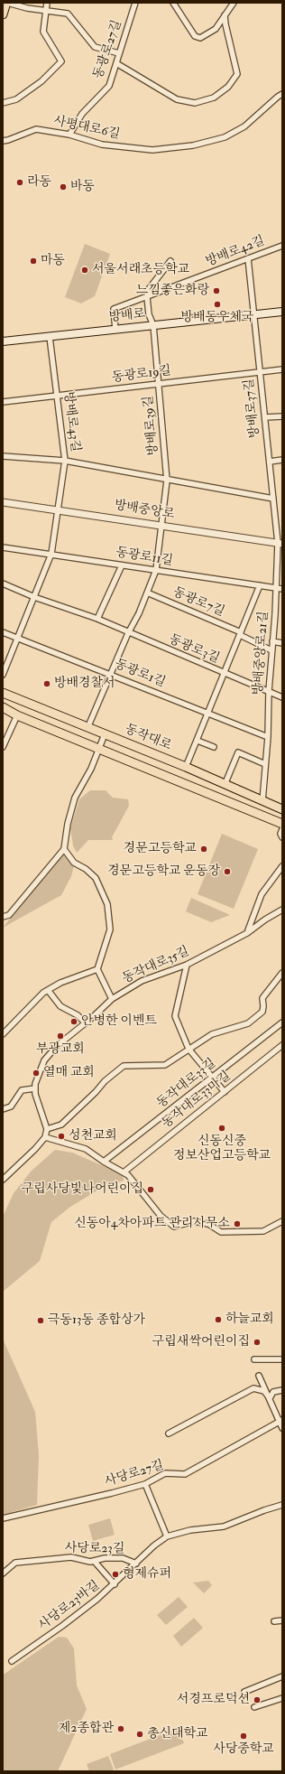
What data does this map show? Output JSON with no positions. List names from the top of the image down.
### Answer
{
  "streets": {
    "main road": ["방배로", "동작대로"],
    "street": [
      "동광로27길",
      "사평대로6길",
      "방배로42길",
      "동광로19길",
      "방배로37길",
      "방배로43길",
      "방배로39길",
      "방배중앙로",
      "동광로11길",
      "동광로7길",
      "동광로3길",
      "방배중앙로21길",
      "동광로1길",
      "동작대로35길",
      "동작대로33길",
      "동작대로33마길",
      "사당로27길",
      "사당로23길",
      "사당로23바길"
    ]
  },
  "crossings": [
    ["동광로27길", "사평대로6길"],
    ["방배로42길", "방배로"],
    ["방배로42길", "방배로39길"],
    ["방배로", "방배로37길"],
    ["방배로", "방배로43길"],
    ["방배로", "방배로39길"],
    ["동광로19길", "방배로37길"],
    ["동광로19길", "방배로43길"],
    ["동광로19길", "방배로39길"],
    ["방배로37길", "방배중앙로"],
    ["방배로37길", "방배중앙로21길"],
    ["방배로43길", "방배중앙로"],
    ["방배로43길", "동광로11길"],
    ["방배로43길", "동광로3길"],
    ["방배로43길", "동광로1길"],
    ["방배로39길", "방배중앙로"],
    ["방배로39길", "동광로11길"],
    ["방배로39길", "동광로7길"],
    ["방배로39길", "동광로3길"],
    ["방배로39길", "동광로1길"],
    ["방배로39길", "동작대로"],
    ["방배중앙로", "방배중앙로21길"],
    ["동광로11길", "방배중앙로21길"],
    ["동광로7길", "방배중앙로21길"],
    ["동광로3길", "방배중앙로21길"],
    ["방배중앙로21길", "동광로1길"],
    ["방배중앙로21길", "동작대로"],
    ["사당로23길", "사당로23바길"]
  ],
  "places": [
    "라동",
    "바동",
    "마동",
    "서울서래초등학교",
    "느낌좋은화랑",
    "방배동우체국",
    "방배경찰서",
    "경문고등학교",
    "경문고등학교 운동장",
    "안병한 이벤트",
    "부광교회",
    "열매 교회",
    "신동신중 정보산업고등학교",
    "성천교회",
    "구립사당빛나어린이집",
    "신동아4차아파트 관리사무소",
    "하늘교회",
    "극동13동 종합상가",
    "구립새싹어린이집",
    "형제슈퍼",
    "서경프로덕션",
    "제2종합관",
    "총신대학교",
    "사당중학교"
  ]
}
